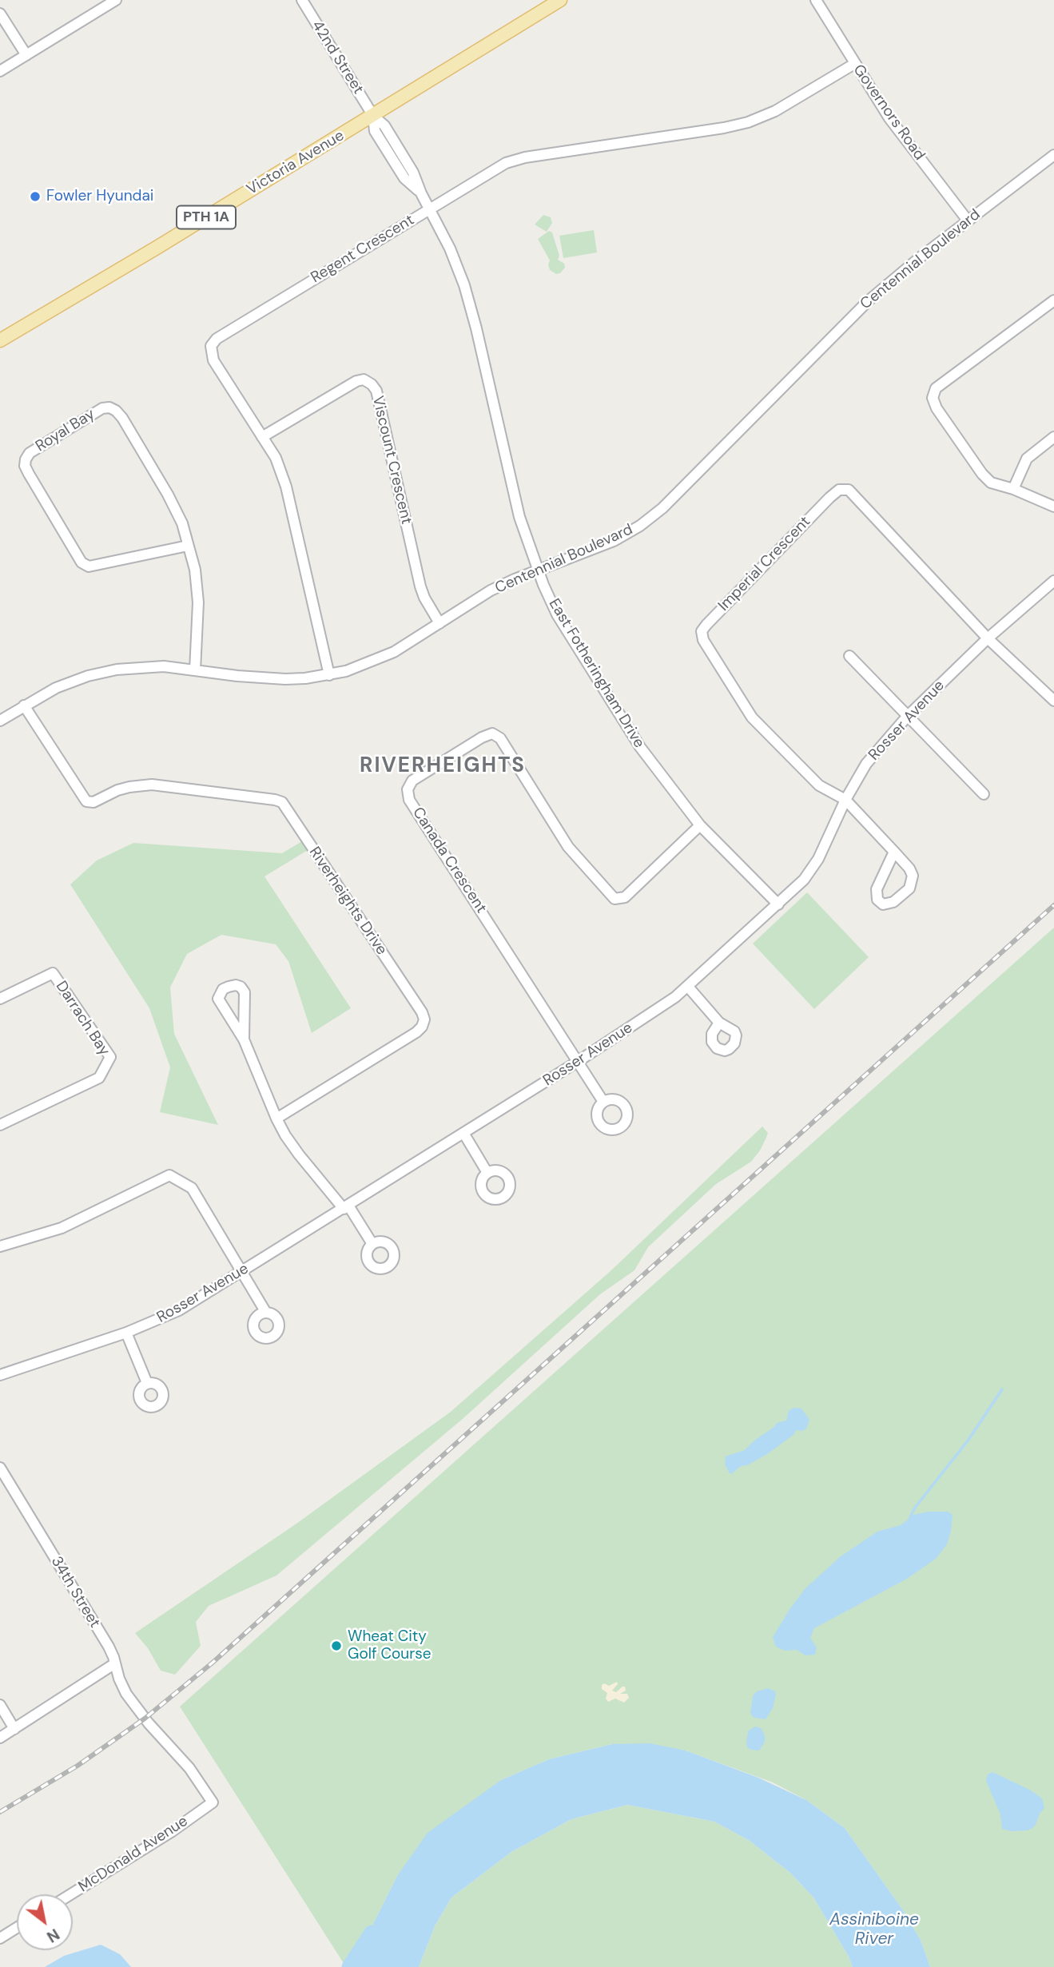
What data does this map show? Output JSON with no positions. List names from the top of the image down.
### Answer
{
  "streets": {
    "main road": ["Victoria Avenue", "PTH 1A"],
    "street": [
      "42nd Street",
      "Governors Road",
      "Regent Crescent",
      "Centennial Boulevard",
      "Royal Bay",
      "Viscount Crescent",
      "Imperial Crescent",
      "East Fotheringham Drive",
      "Rosser Avenue",
      "Canada Crescent",
      "Riverheights Drive",
      "Darrach Bay",
      "34th Street",
      "McDonald Avenue"
    ]
  },
  "crossings": [
    ["42nd Street", "Victoria Avenue"],
    ["42nd Street", "East Fotheringham Drive"],
    ["Governors Road", "Regent Crescent"],
    ["Governors Road", "Centennial Boulevard"],
    ["Victoria Avenue", "East Fotheringham Drive"],
    ["Regent Crescent", "Centennial Boulevard"],
    ["Regent Crescent", "Viscount Crescent"],
    ["Regent Crescent", "East Fotheringham Drive"],
    ["Centennial Boulevard", "Royal Bay"],
    ["Centennial Boulevard", "Viscount Crescent"],
    ["Centennial Boulevard", "East Fotheringham Drive"],
    ["Centennial Boulevard", "Riverheights Drive"],
    ["Imperial Crescent", "Rosser Avenue"],
    ["East Fotheringham Drive", "Rosser Avenue"],
    ["East Fotheringham Drive", "Canada Crescent"],
    ["Rosser Avenue", "Canada Crescent"],
    ["34th Street", "McDonald Avenue"]
  ],
  "districts": ["RIVERHEIGHTS"],
  "water": ["Assiniboine River"],
  "places": ["Fowler Hyundai", "Wheat City Golf Course"],
  "north": "bottom right"
}
